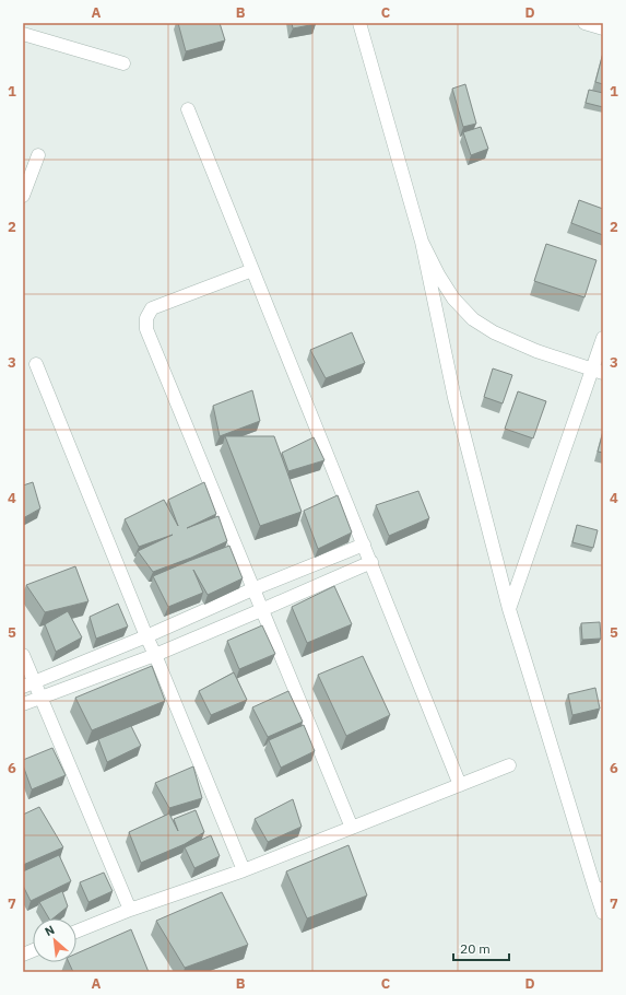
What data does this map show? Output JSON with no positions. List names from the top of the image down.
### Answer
{
  "scale_bar": "20 m",
  "north": "top left",
  "grid": {
    "columns": [
      "A",
      "B",
      "C",
      "D"
    ],
    "rows": [
      "1",
      "2",
      "3",
      "4",
      "5",
      "6",
      "7"
    ]
  }
}
